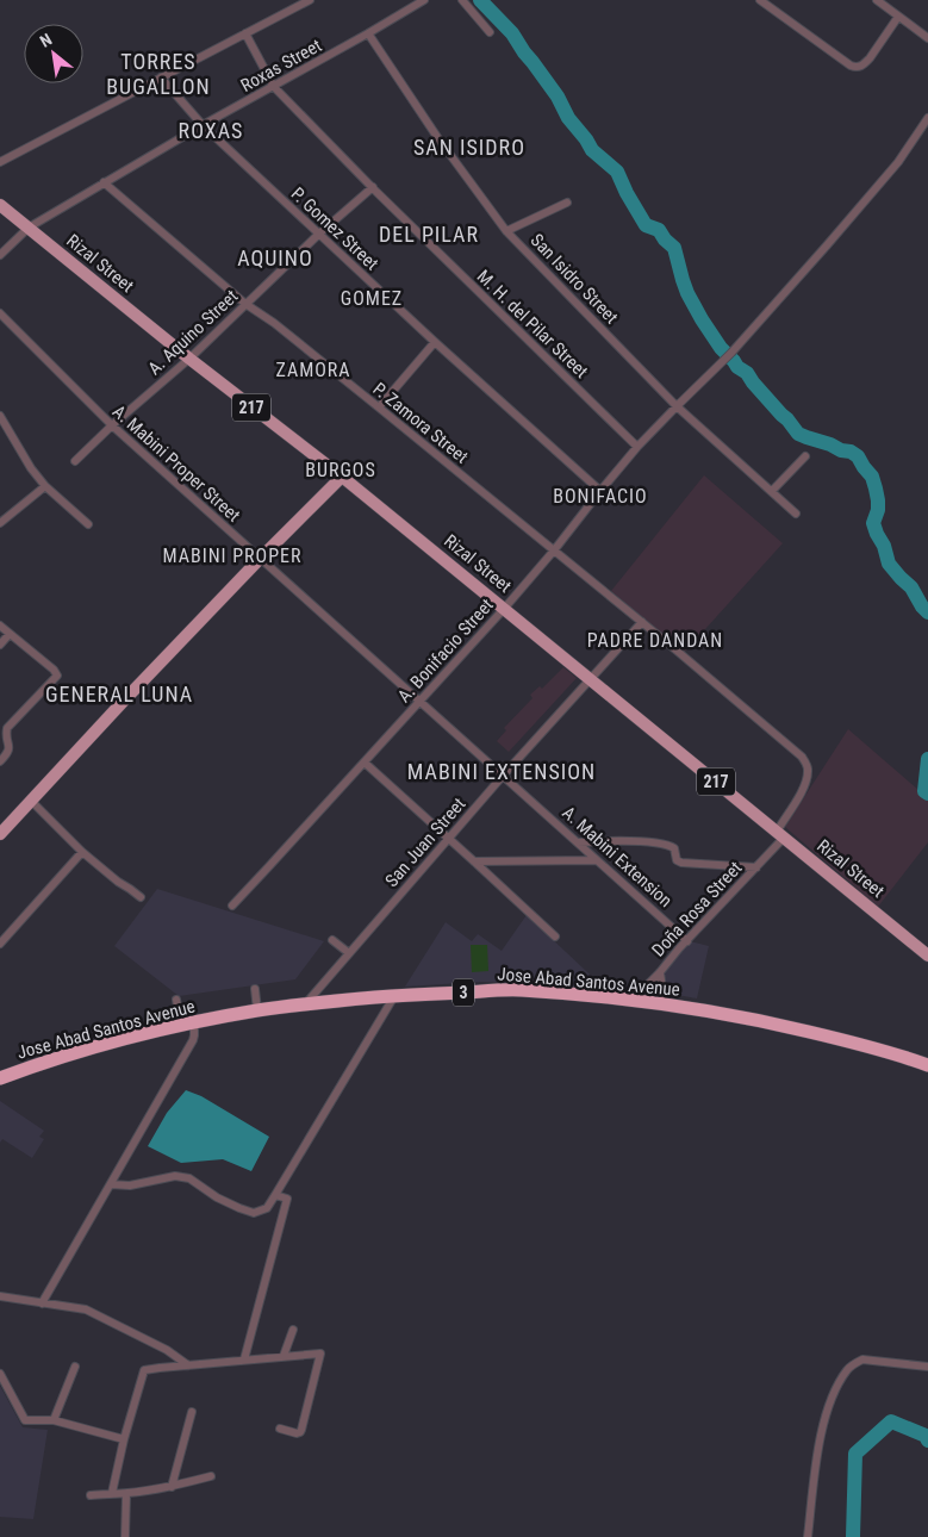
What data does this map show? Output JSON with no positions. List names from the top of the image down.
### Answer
{
  "streets": {
    "highway": ["Jose Abad Santos Avenue", "3"],
    "main road": ["Rizal Street", "217"],
    "street": [
      "Roxas Street",
      "P. Gomez Street",
      "San Isidro Street",
      "M. H. del Pilar Street",
      "A. Aquino Street",
      "P. Zamora Street",
      "A. Mabini Proper Street",
      "A. Bonifacio Street",
      "San Juan Street",
      "A. Mabini Extension",
      "Doña Rosa Street"
    ]
  },
  "crossings": [
    ["Roxas Street", "P. Gomez Street"],
    ["Roxas Street", "Rizal Street"],
    ["Roxas Street", "San Isidro Street"],
    ["Roxas Street", "M. H. del Pilar Street"],
    ["Roxas Street", "P. Zamora Street"],
    ["P. Gomez Street", "A. Aquino Street"],
    ["P. Gomez Street", "A. Bonifacio Street"],
    ["Rizal Street", "A. Aquino Street"],
    ["Rizal Street", "A. Bonifacio Street"],
    ["Rizal Street", "San Juan Street"],
    ["Rizal Street", "Doña Rosa Street"],
    ["San Isidro Street", "A. Bonifacio Street"],
    ["M. H. del Pilar Street", "A. Aquino Street"],
    ["M. H. del Pilar Street", "A. Bonifacio Street"],
    ["A. Aquino Street", "P. Zamora Street"],
    ["A. Aquino Street", "A. Mabini Proper Street"],
    ["P. Zamora Street", "A. Bonifacio Street"],
    ["P. Zamora Street", "San Juan Street"],
    ["P. Zamora Street", "Doña Rosa Street"],
    ["A. Mabini Proper Street", "A. Bonifacio Street"],
    ["A. Mabini Proper Street", "A. Mabini Extension"],
    ["A. Bonifacio Street", "A. Mabini Extension"],
    ["San Juan Street", "A. Mabini Extension"],
    ["San Juan Street", "Doña Rosa Street"],
    ["San Juan Street", "Jose Abad Santos Avenue"],
    ["A. Mabini Extension", "Doña Rosa Street"],
    ["Doña Rosa Street", "Jose Abad Santos Avenue"]
  ],
  "districts": [
    "TORRES BUGALLON",
    "ROXAS",
    "SAN ISIDRO",
    "DEL PILAR",
    "AQUINO",
    "GOMEZ",
    "ZAMORA",
    "BURGOS",
    "BONIFACIO",
    "MABINI PROPER",
    "PADRE DANDAN",
    "GENERAL LUNA",
    "MABINI EXTENSION"
  ],
  "north": "top left"
}
